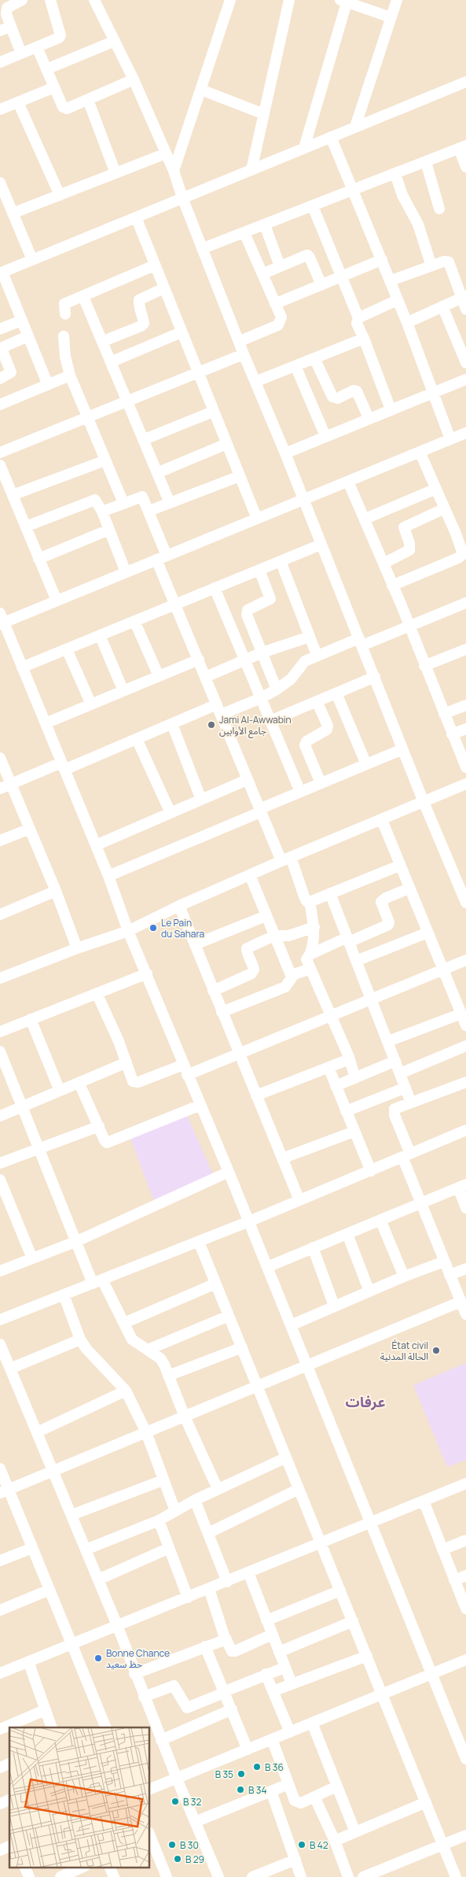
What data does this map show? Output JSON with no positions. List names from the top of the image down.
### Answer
{
  "districts": ["عرفات"],
  "places": [
    "Jami Al-Awwabin جامع الأوابين",
    "Le Pain du Sahara",
    "État civil الحالة المدنية",
    "Bonne Chance حظ سعيد",
    "B 36",
    "B 35",
    "B 34",
    "B 32",
    "B 30",
    "B 42",
    "B 29"
  ]
}
